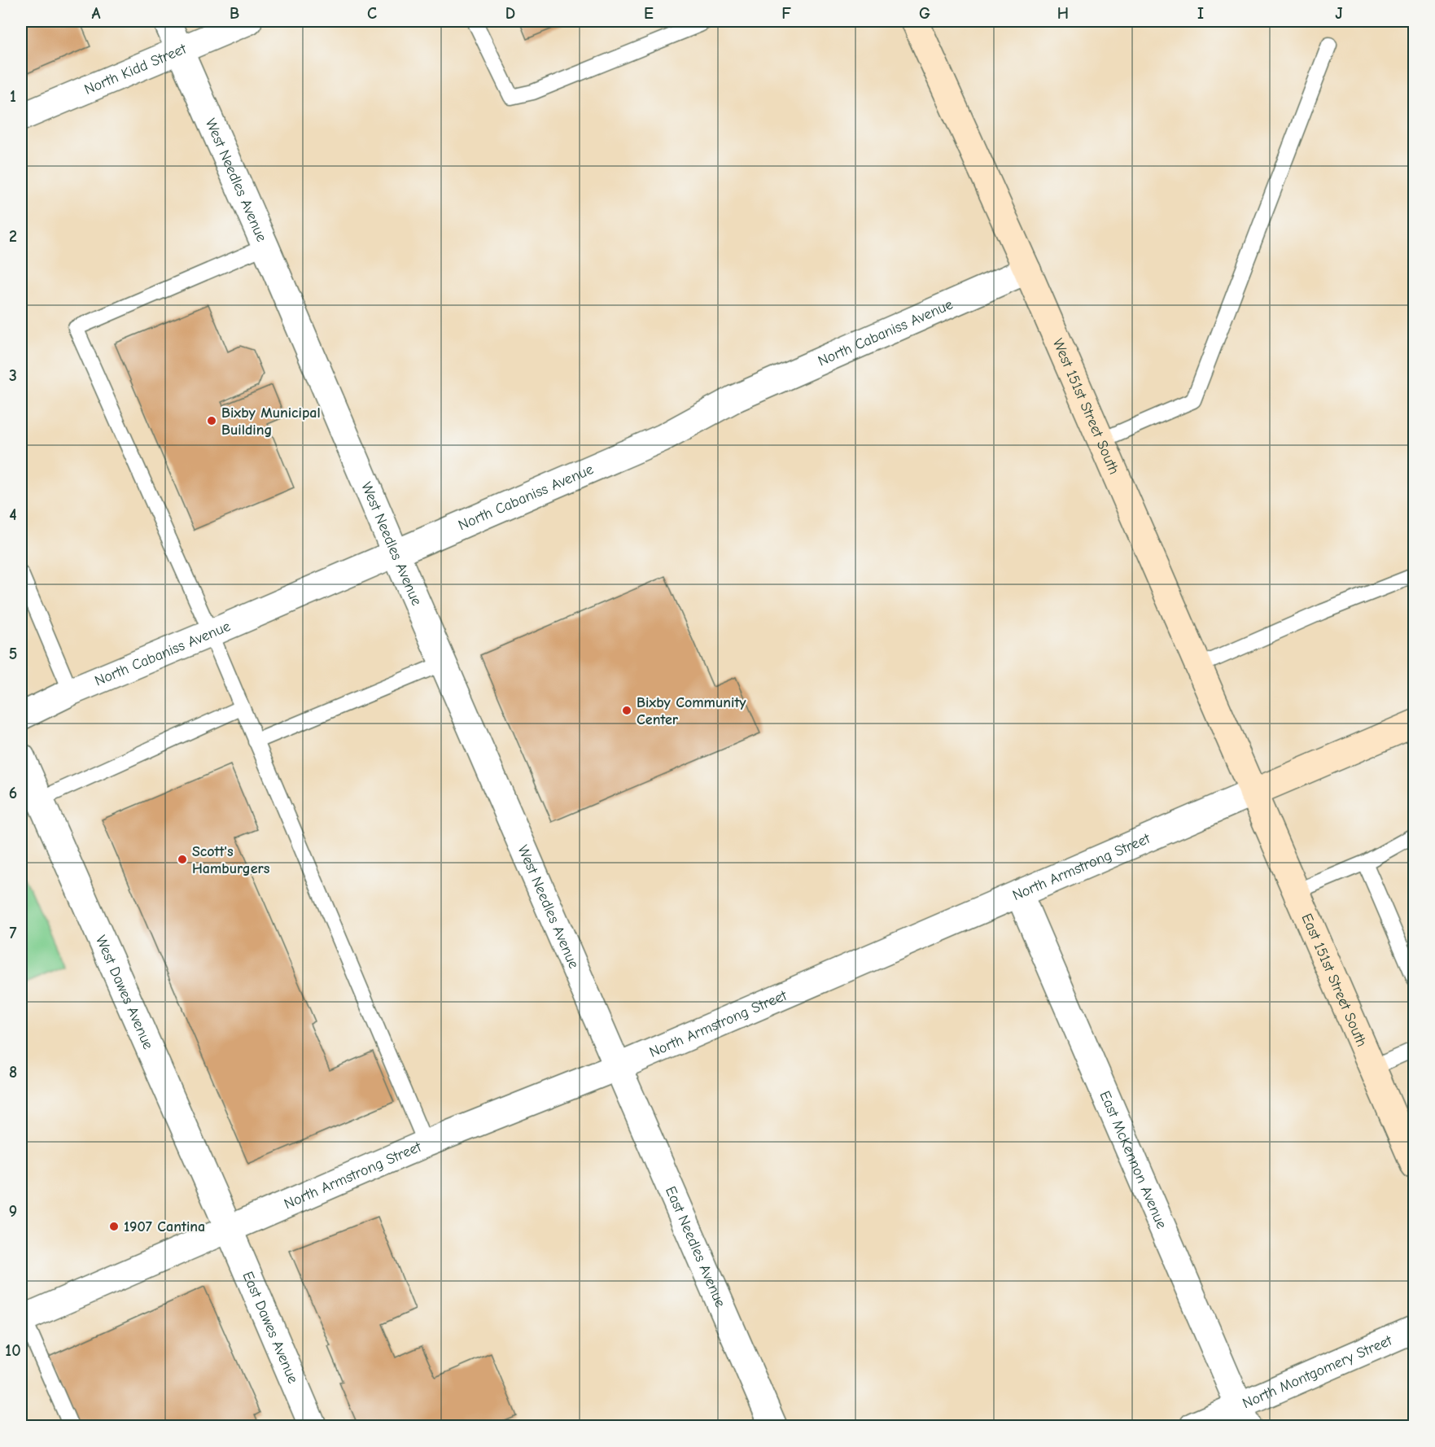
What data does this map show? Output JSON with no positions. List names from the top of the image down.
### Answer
{
  "streets": {
    "main road": ["West 151st Street South", "North Armstrong Street", "East 151st Street South"],
    "street": [
      "North Kidd Street",
      "West Needles Avenue",
      "North Cabaniss Avenue",
      "West Dawes Avenue",
      "East McKennon Avenue",
      "East Needles Avenue",
      "East Dawes Avenue",
      "North Montgomery Street"
    ]
  },
  "crossings": [
    ["North Kidd Street", "West Needles Avenue"],
    ["West Needles Avenue", "North Cabaniss Avenue"],
    ["West Needles Avenue", "North Armstrong Street"],
    ["West Needles Avenue", "East Needles Avenue"],
    ["North Cabaniss Avenue", "West 151st Street South"],
    ["West 151st Street South", "North Armstrong Street"],
    ["West 151st Street South", "East 151st Street South"],
    ["North Armstrong Street", "East 151st Street South"],
    ["North Armstrong Street", "West Dawes Avenue"],
    ["North Armstrong Street", "East McKennon Avenue"],
    ["North Armstrong Street", "East Needles Avenue"],
    ["North Armstrong Street", "East Dawes Avenue"],
    ["West Dawes Avenue", "East Dawes Avenue"],
    ["East McKennon Avenue", "North Montgomery Street"]
  ],
  "places": [
    "Bixby Municipal Building",
    "Bixby Community Center",
    "Scott's Hamburgers",
    "1907 Cantina"
  ],
  "grid": {
    "columns": [
      "A",
      "B",
      "C",
      "D",
      "E",
      "F",
      "G",
      "H",
      "I",
      "J"
    ],
    "rows": [
      "1",
      "2",
      "3",
      "4",
      "5",
      "6",
      "7",
      "8",
      "9",
      "10"
    ]
  }
}
